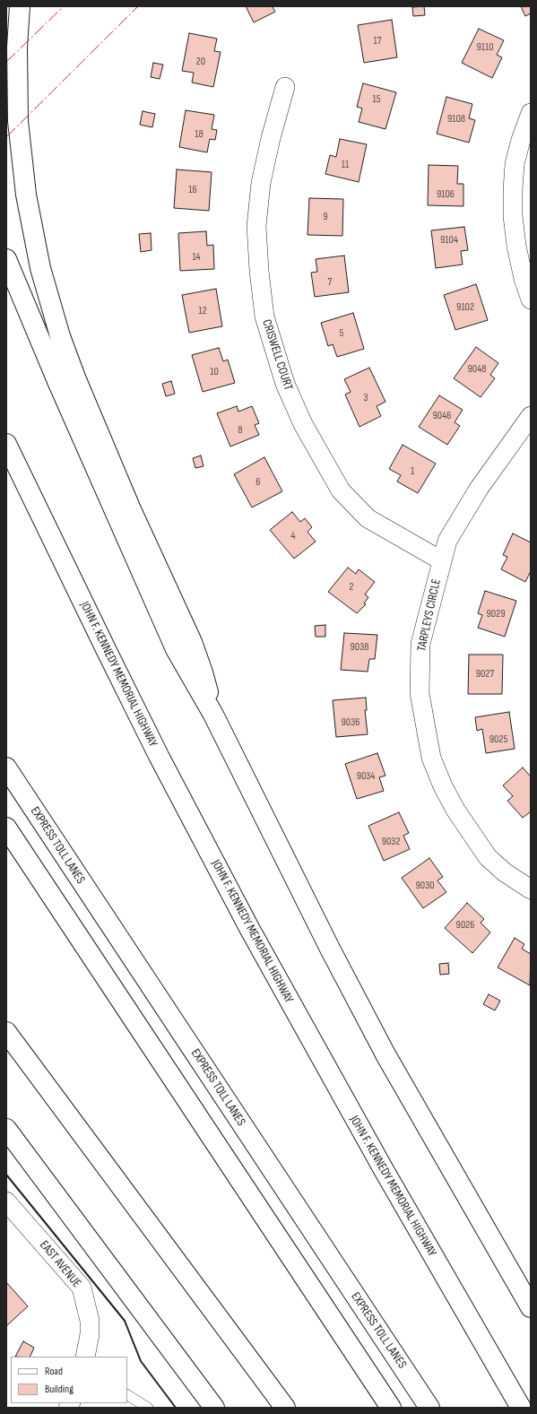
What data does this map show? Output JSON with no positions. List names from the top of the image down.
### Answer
{
  "streets": {
    "highway": ["JOHN F. KENNEDY MEMORIAL HIGHWAY", "EXPRESS TOLL LANES"],
    "street": ["CRISWELL COURT", "TARPLEYS CIRCLE", "EAST AVENUE"]
  },
  "crossings": [
    ["CRISWELL COURT", "TARPLEYS CIRCLE"]
  ],
  "house_numbers": [
    "17",
    "9110",
    "20",
    "15",
    "9108",
    "18",
    "11",
    "16",
    "9106",
    "9",
    "9104",
    "14",
    "7",
    "9102",
    "12",
    "5",
    "9048",
    "10",
    "3",
    "9046",
    "8",
    "1",
    "6",
    "4",
    "2",
    "9029",
    "9038",
    "9027",
    "9036",
    "9025",
    "9034",
    "9032",
    "9030",
    "9026"
  ],
  "legend": ["Road", "Building"]
}
